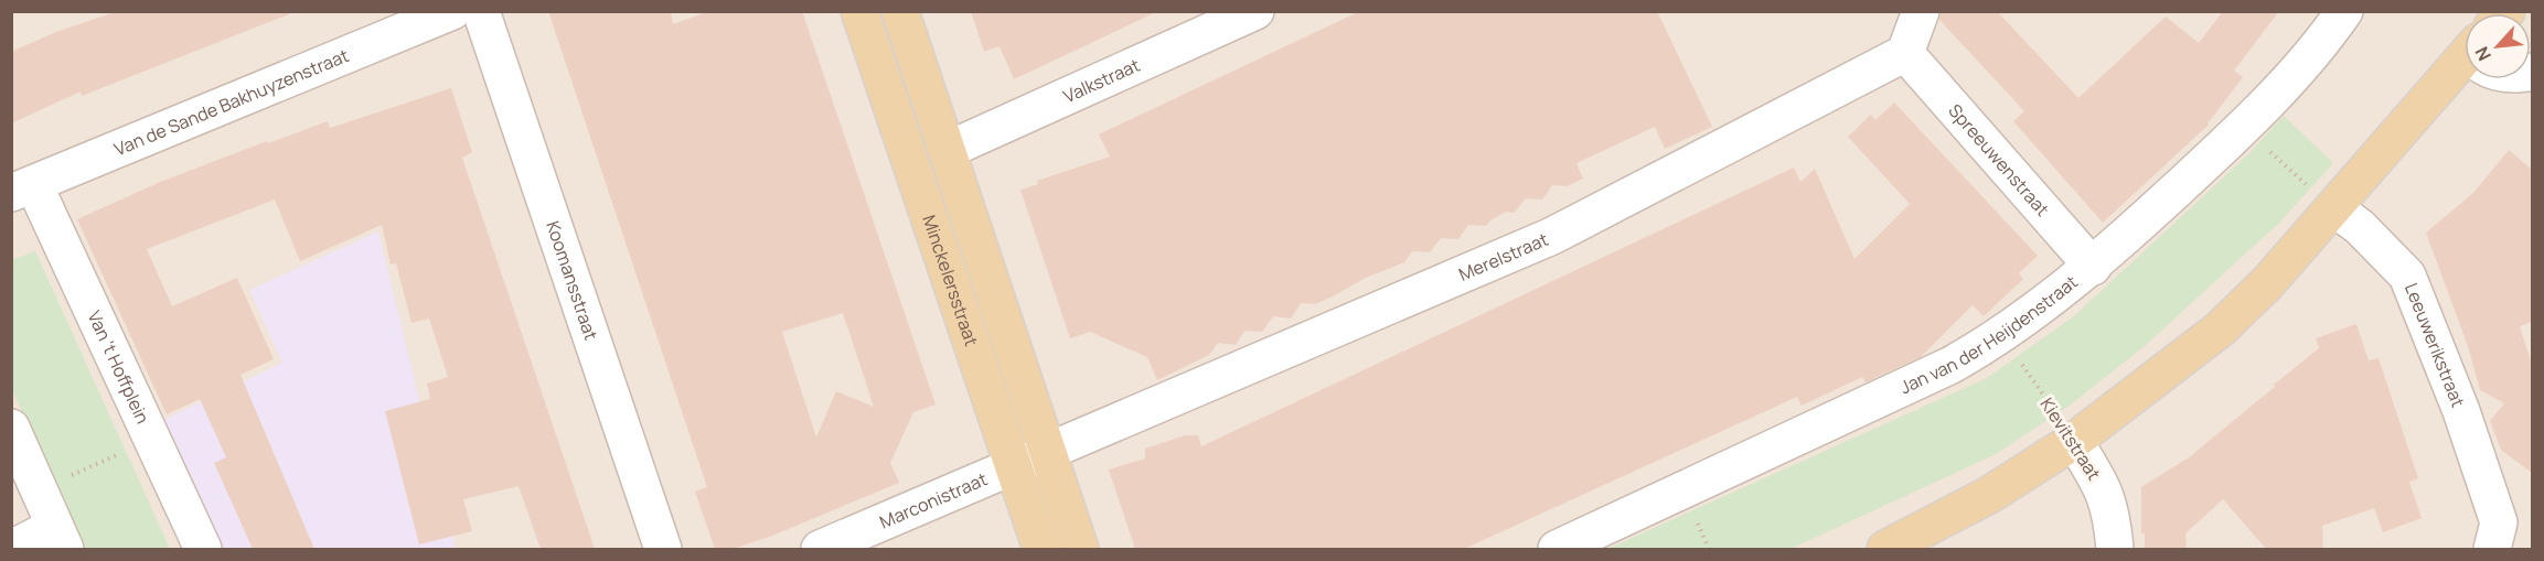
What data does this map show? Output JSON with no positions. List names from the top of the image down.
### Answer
{
  "streets": {
    "main road": ["Minckelersstraat"],
    "street": [
      "Valkstraat",
      "Van de Sande Bakhuyzenstraat",
      "Spreeuwenstraat",
      "Merelstraat",
      "Koomansstraat",
      "Jan van der Heijdenstraat",
      "Leeuwerikstraat",
      "Van 't Hoffplein",
      "Kievitstraat",
      "Marconistraat"
    ]
  },
  "crossings": [
    ["Valkstraat", "Minckelersstraat"],
    ["Van de Sande Bakhuyzenstraat", "Van 't Hoffplein"],
    ["Spreeuwenstraat", "Merelstraat"],
    ["Spreeuwenstraat", "Jan van der Heijdenstraat"],
    ["Merelstraat", "Minckelersstraat"],
    ["Merelstraat", "Marconistraat"],
    ["Minckelersstraat", "Marconistraat"],
    ["Jan van der Heijdenstraat", "Kievitstraat"]
  ],
  "north": "bottom left"
}
